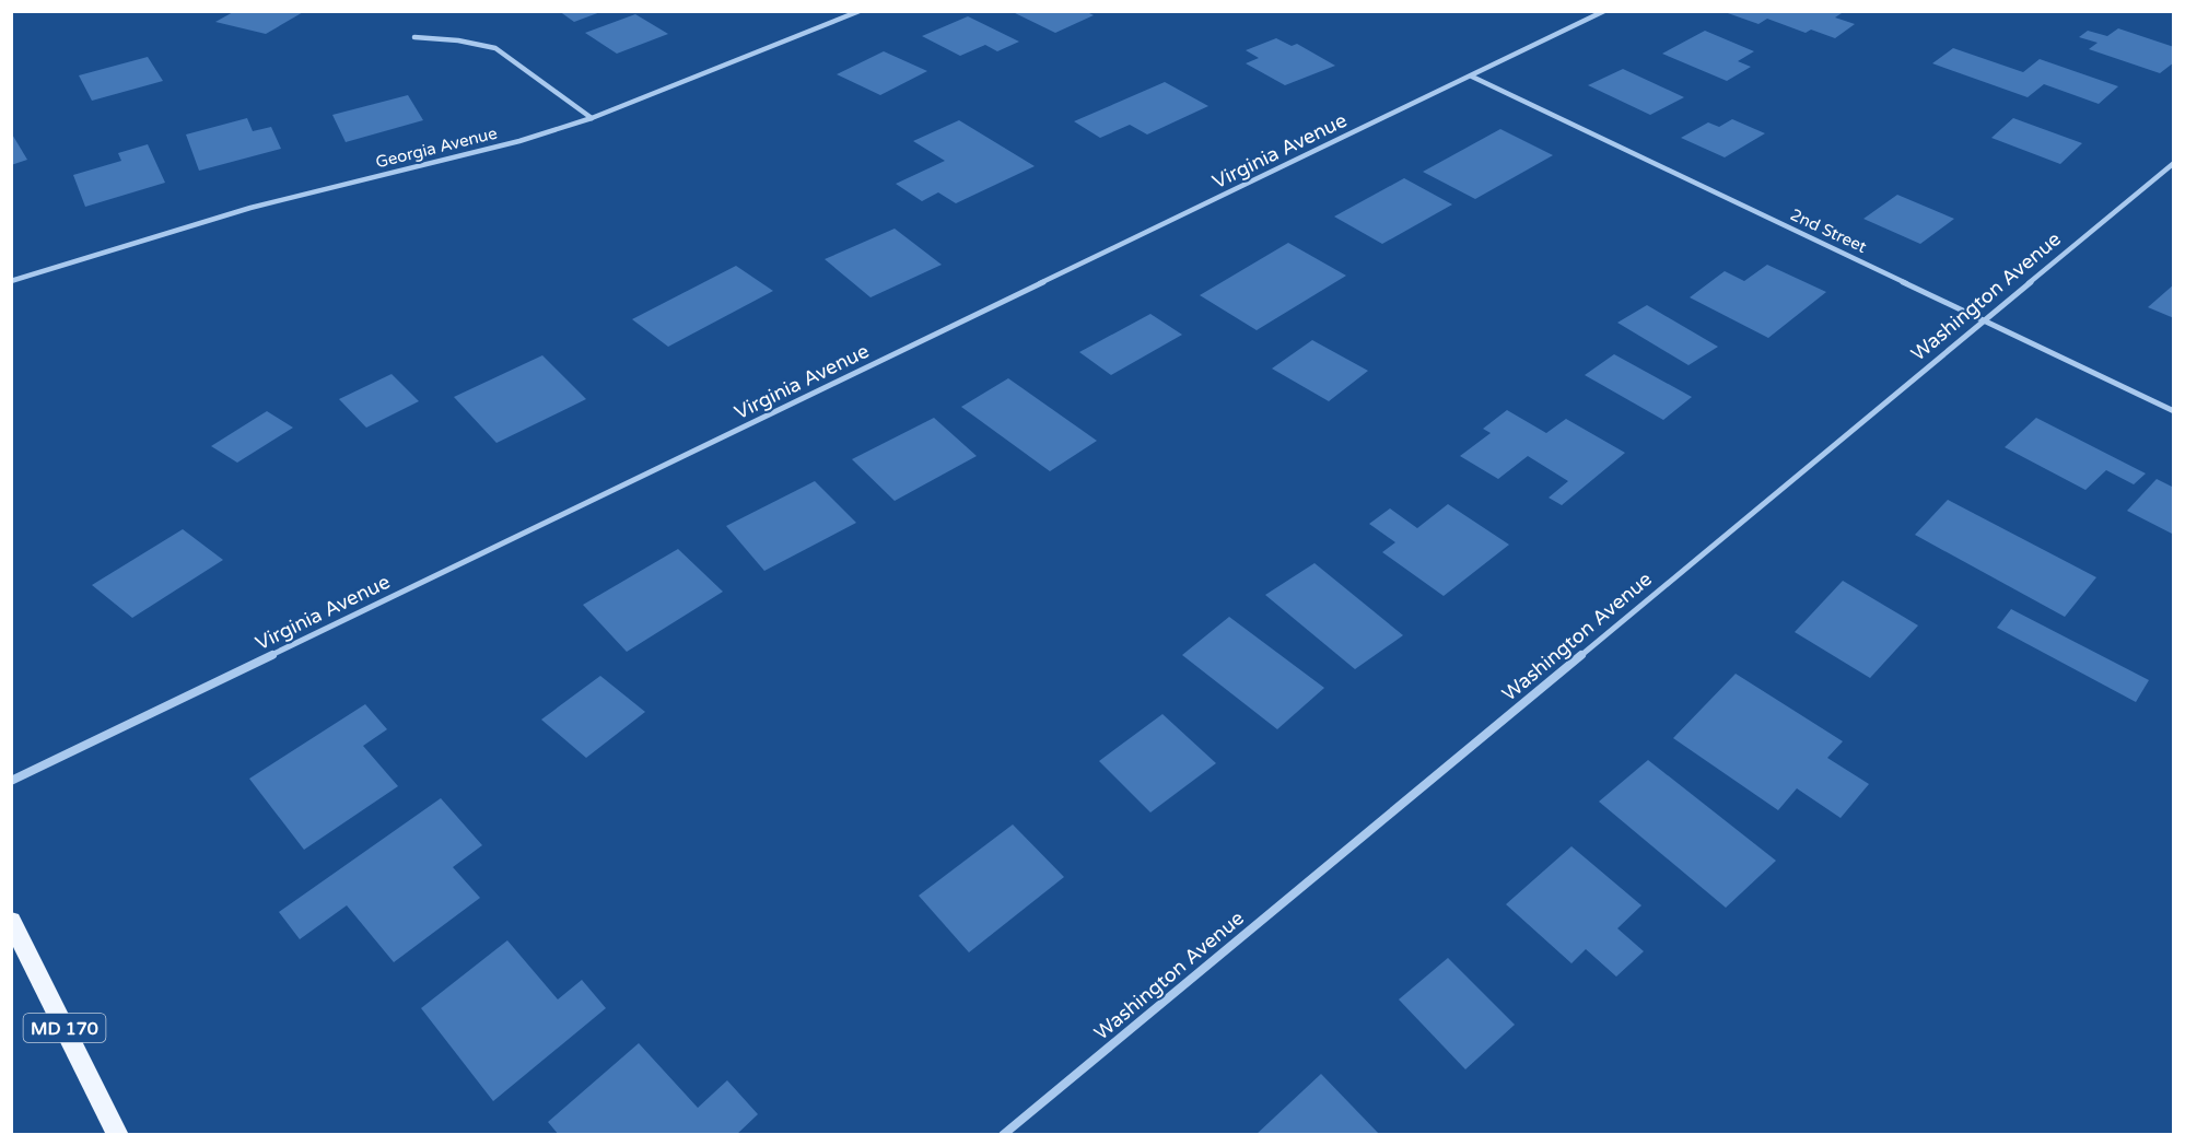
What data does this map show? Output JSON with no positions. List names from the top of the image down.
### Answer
{
  "streets": {
    "main road": ["MD 170"],
    "street": [
      "Georgia Avenue",
      "Virginia Avenue",
      "2nd Street",
      "Washington Avenue"
    ]
  },
  "crossings": [
    ["Virginia Avenue", "2nd Street"],
    ["2nd Street", "Washington Avenue"]
  ]
}
